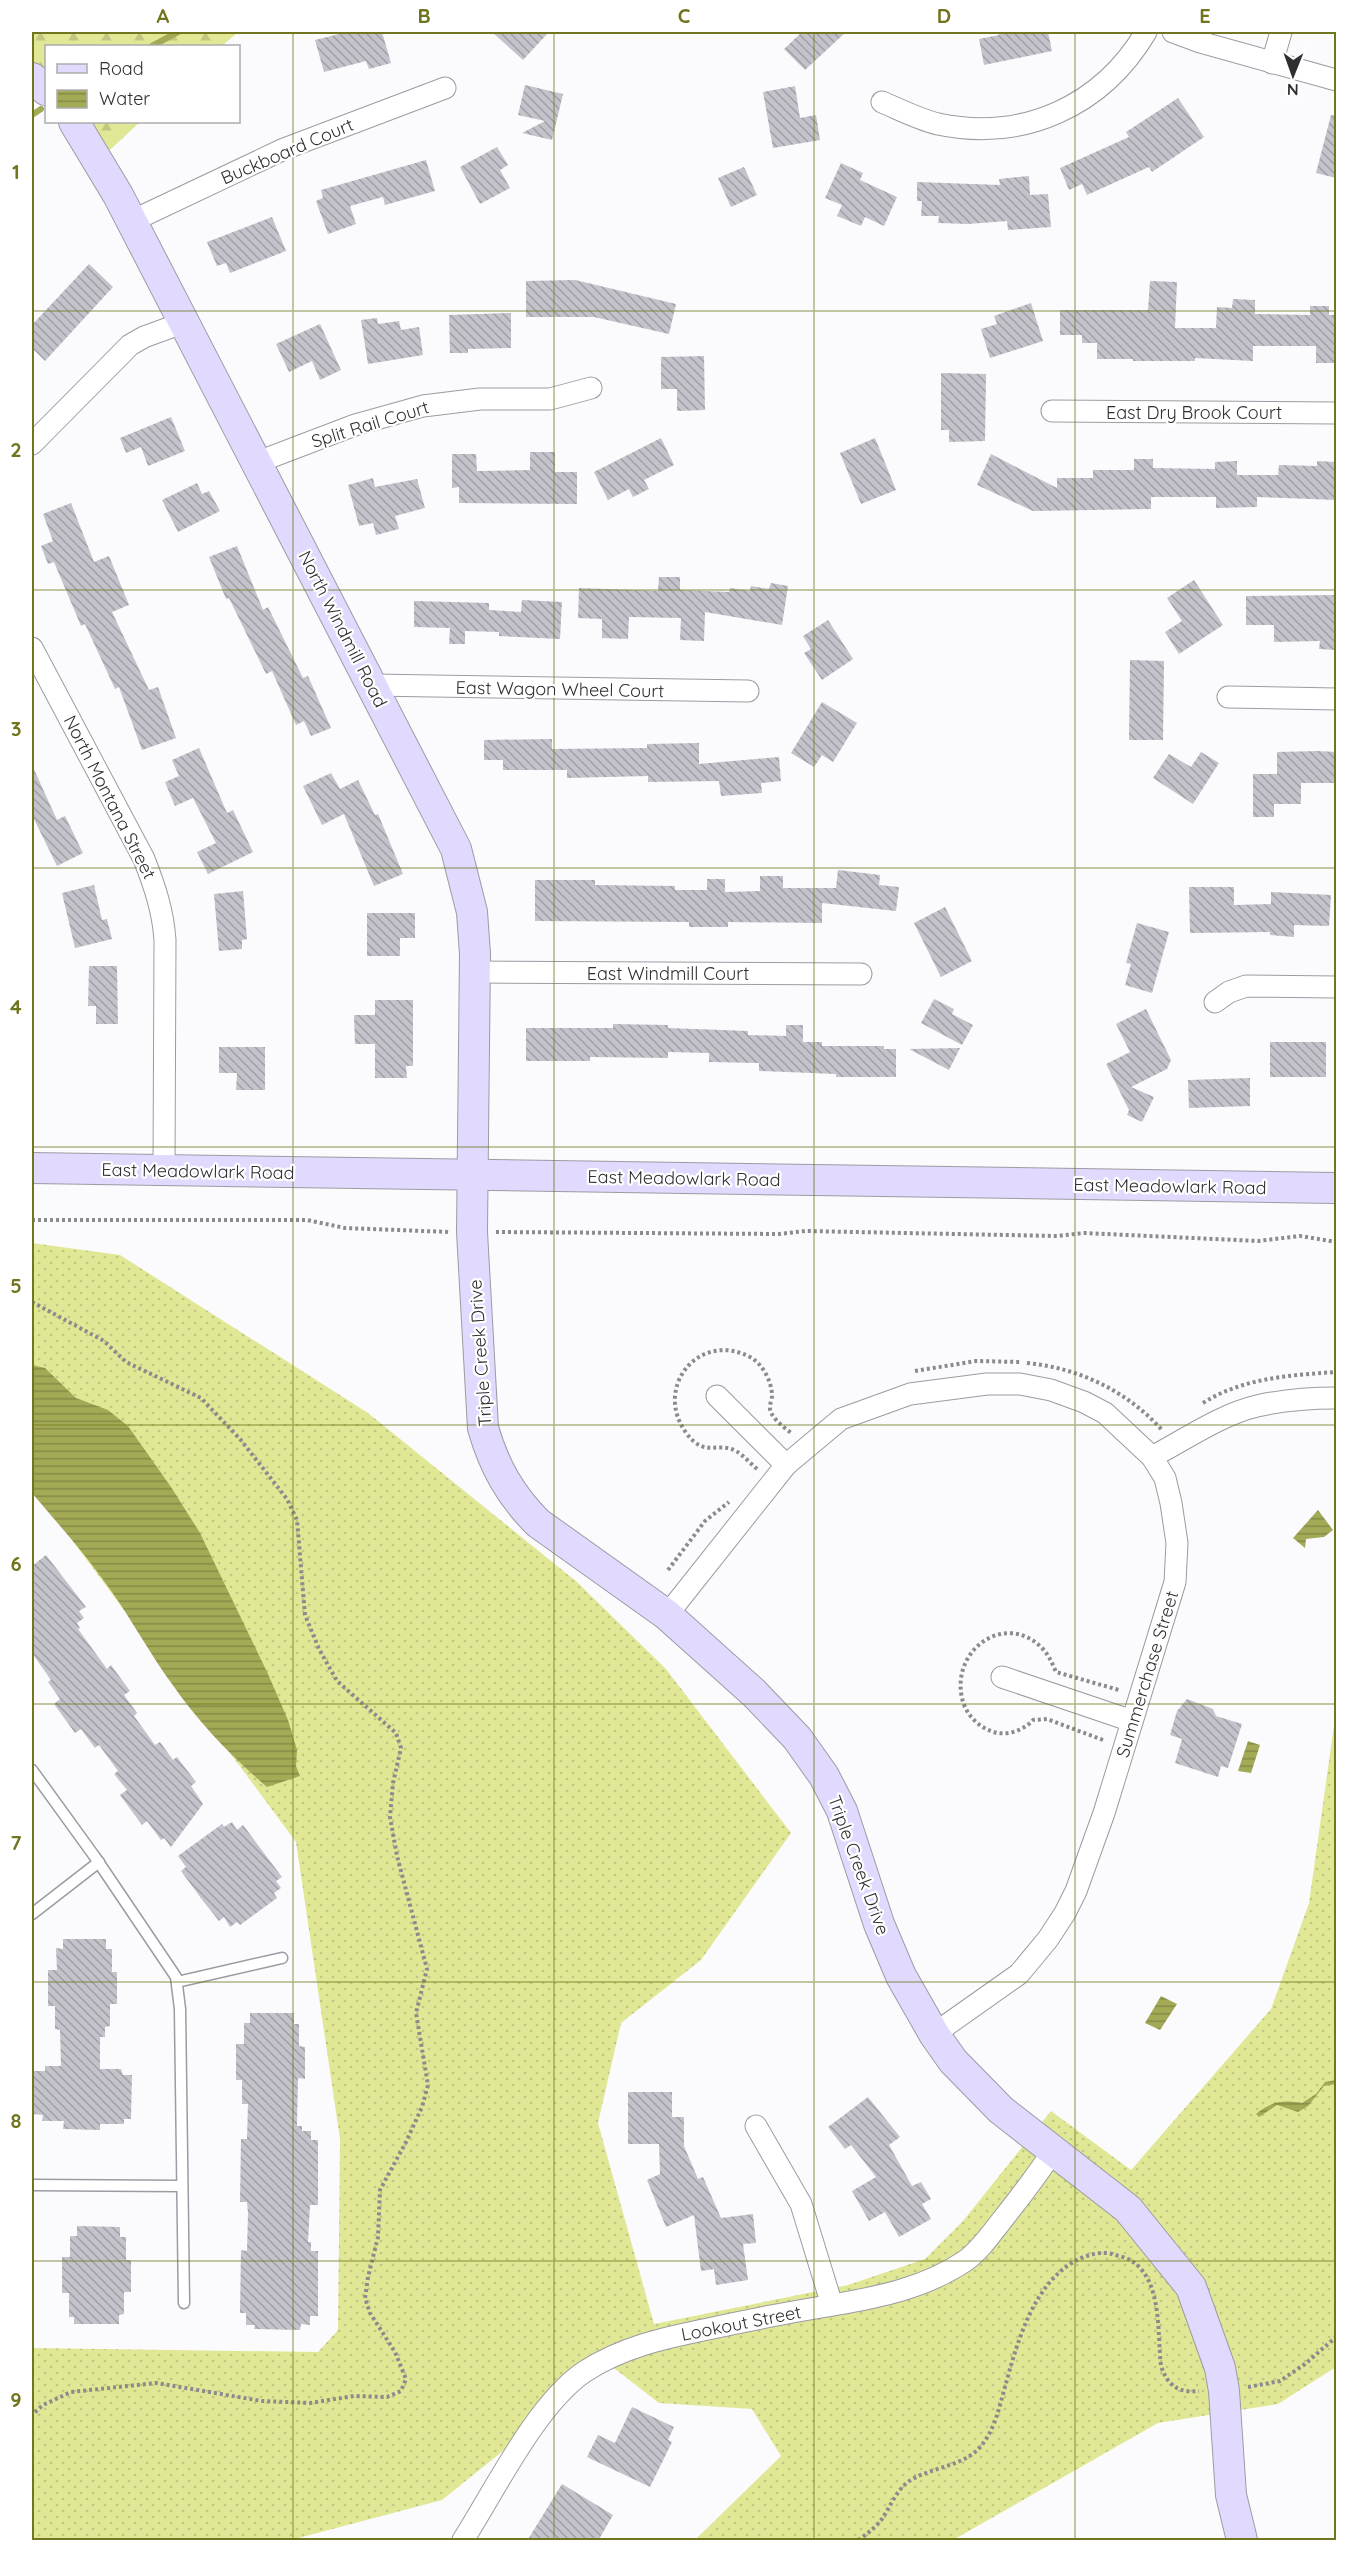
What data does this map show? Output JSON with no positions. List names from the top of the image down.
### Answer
{
  "streets": {
    "street": [
      "Buckboard Court",
      "East Dry Brook Court",
      "Split Rail Court",
      "North Windmill Road",
      "East Wagon Wheel Court",
      "North Montana Street",
      "East Windmill Court",
      "East Meadowlark Road",
      "Triple Creek Drive",
      "Summerchase Street",
      "Lookout Street"
    ]
  },
  "crossings": [
    ["Buckboard Court", "North Windmill Road"],
    ["Split Rail Court", "North Windmill Road"],
    ["North Windmill Road", "East Wagon Wheel Court"],
    ["North Windmill Road", "East Windmill Court"],
    ["North Windmill Road", "East Meadowlark Road"],
    ["North Windmill Road", "Triple Creek Drive"],
    ["North Montana Street", "East Meadowlark Road"],
    ["East Meadowlark Road", "Triple Creek Drive"],
    ["Triple Creek Drive", "Summerchase Street"],
    ["Triple Creek Drive", "Lookout Street"]
  ],
  "legend": ["Road", "Water"],
  "north": "bottom",
  "grid": {
    "columns": [
      "A",
      "B",
      "C",
      "D",
      "E"
    ],
    "rows": [
      "1",
      "2",
      "3",
      "4",
      "5",
      "6",
      "7",
      "8",
      "9"
    ]
  }
}
